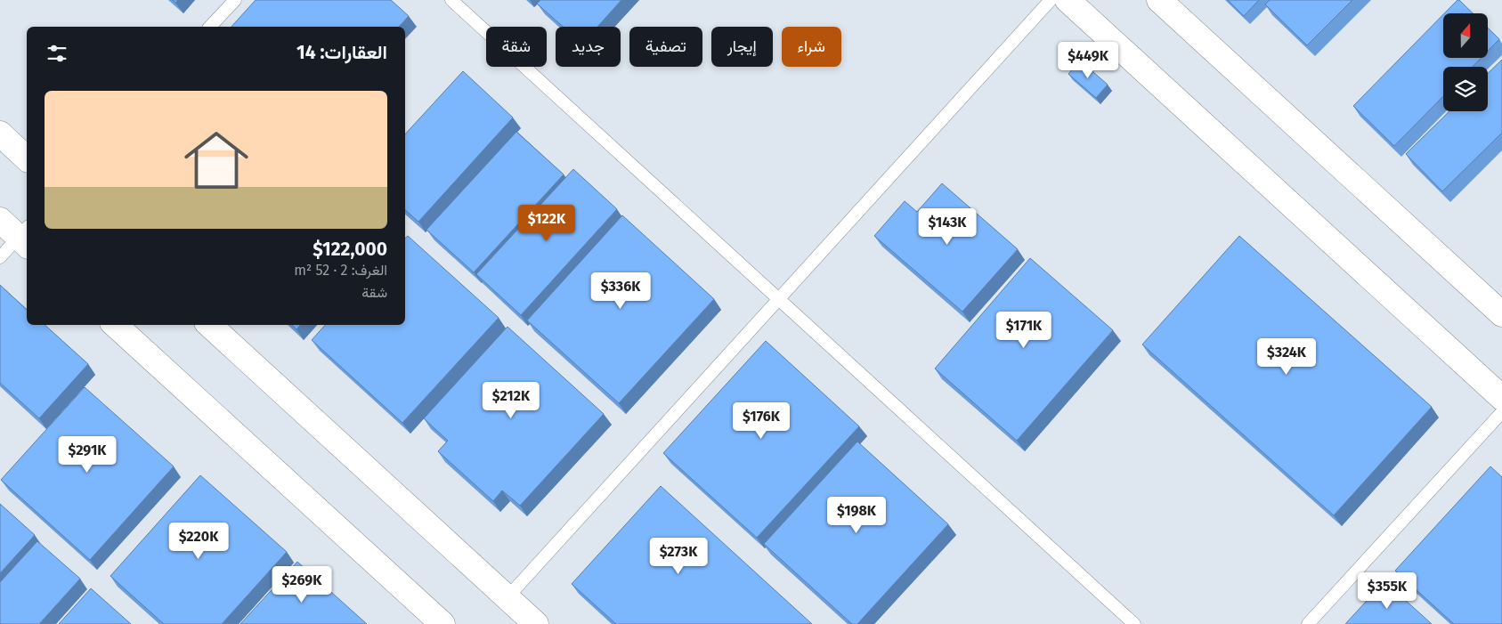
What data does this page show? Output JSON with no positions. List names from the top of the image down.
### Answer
{
  "north": "top",
  "page": {
    "chip": [
      "شراء",
      "إيجار",
      "تصفية",
      "جديد",
      "شقة"
    ],
    "heading": "العقارات: 14",
    "price": [
      "$449K",
      "$122K",
      "$143K",
      "$336K",
      "$171K",
      "$324K",
      "$212K",
      "$176K",
      "$291K",
      "$198K",
      "$220K",
      "$273K",
      "$269K",
      "$355K"
    ],
    "list": [
      {
        "name": "$122,000",
        "note": "الغرف: 2 · 52 m² · شقة"
      }
    ]
  }
}
